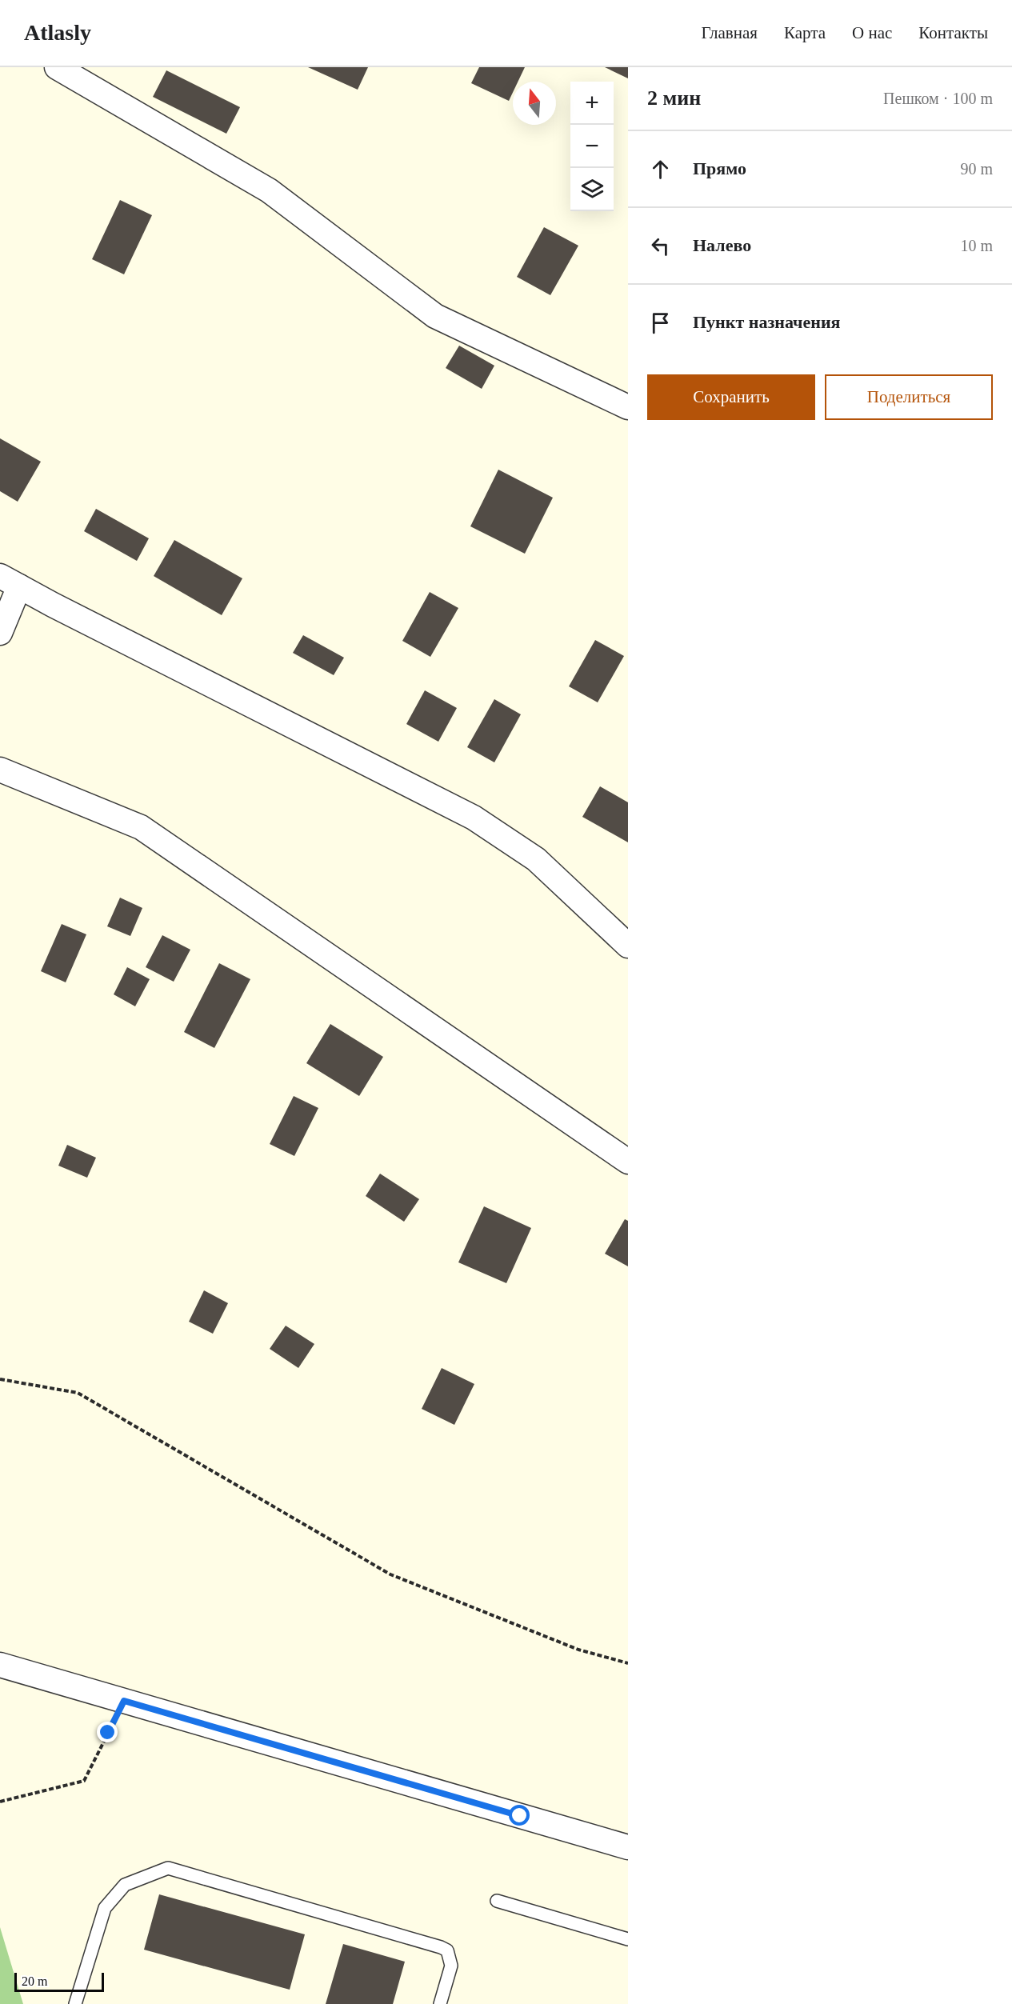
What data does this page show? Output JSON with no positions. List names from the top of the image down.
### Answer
{
  "scale_bar": "20 m",
  "north": "top",
  "page": {
    "header": "Atlasly",
    "nav": [
      "Главная",
      "Карта",
      "О нас",
      "Контакты"
    ],
    "heading": ["2 мин", "Пешком · 100 m"],
    "map_buttons": ["+", "−"],
    "list": [
      ["Прямо", "90 m"],
      ["Налево", "10 m"],
      "Пункт назначения"
    ],
    "buttons": ["Сохранить", "Поделиться"],
    "scale": "20 m"
  }
}
